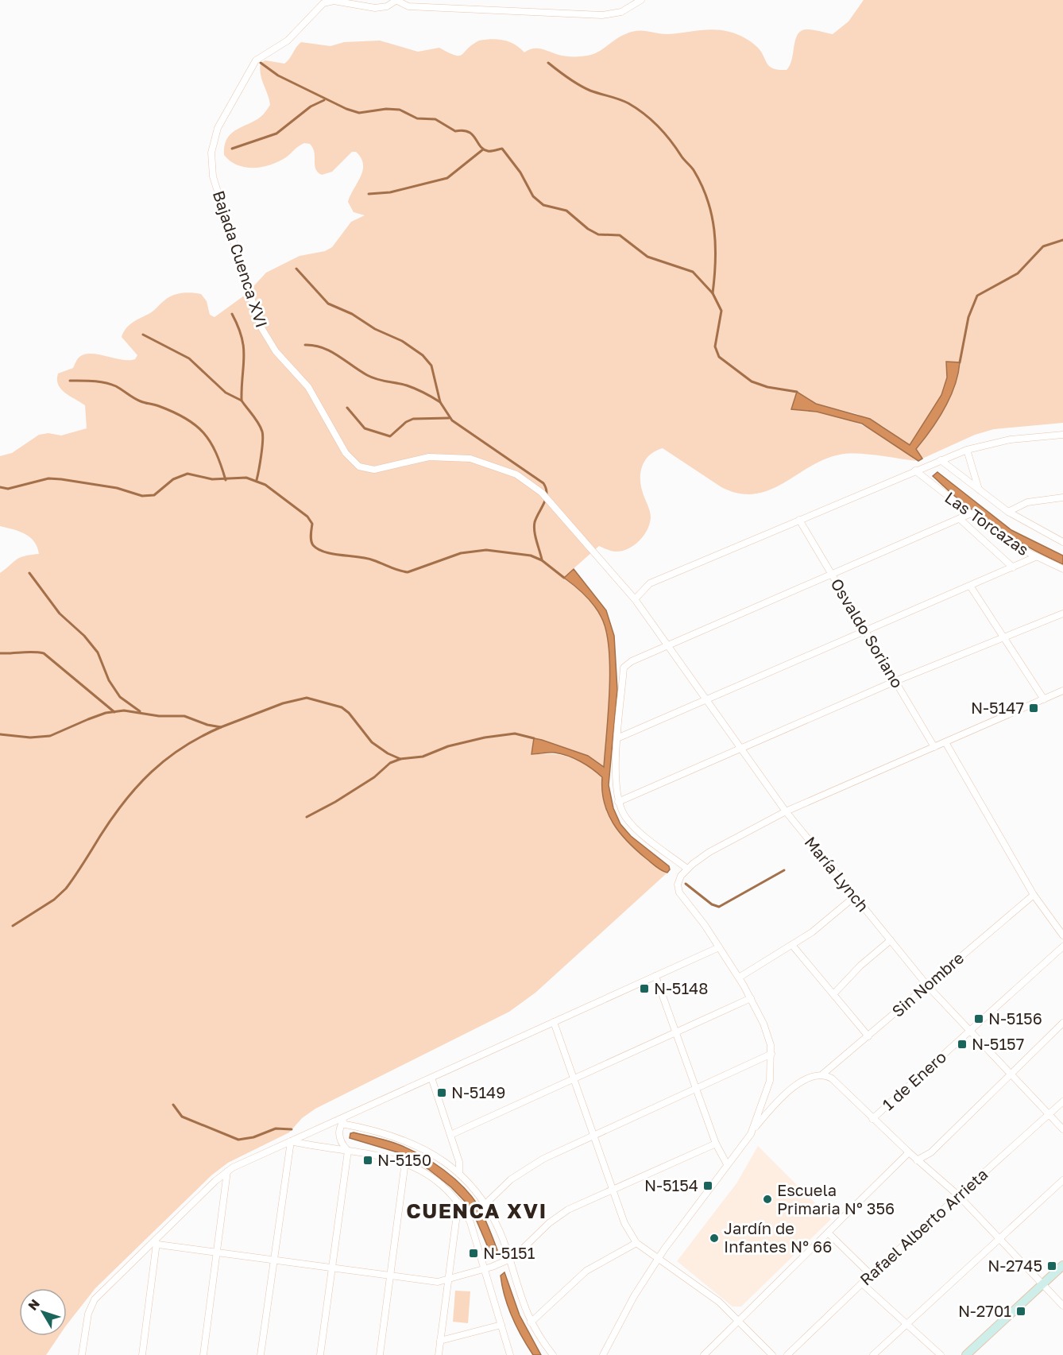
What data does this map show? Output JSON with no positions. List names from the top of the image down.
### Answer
{
  "streets": {
    "street": [
      "Bajada Cuenca XVI",
      "Las Torcazas",
      "Osvaldo Soriano",
      "María Lynch",
      "Sin Nombre",
      "1 de Enero",
      "Rafael Alberto Arrieta"
    ]
  },
  "crossings": [
    ["Bajada Cuenca XVI", "María Lynch"],
    ["María Lynch", "Sin Nombre"],
    ["María Lynch", "1 de Enero"],
    ["María Lynch", "Rafael Alberto Arrieta"]
  ],
  "districts": ["CUENCA XVI"],
  "places": {
    "transit": [
      "N-5147",
      "N-5148",
      "N-5156",
      "N-5157",
      "N-5149",
      "N-5150",
      "N-5154",
      "N-5151",
      "N-2745",
      "N-2701"
    ],
    "other": ["Escuela Primaria N° 356", "Jardín de Infantes N° 66"]
  },
  "north": "top left"
}
